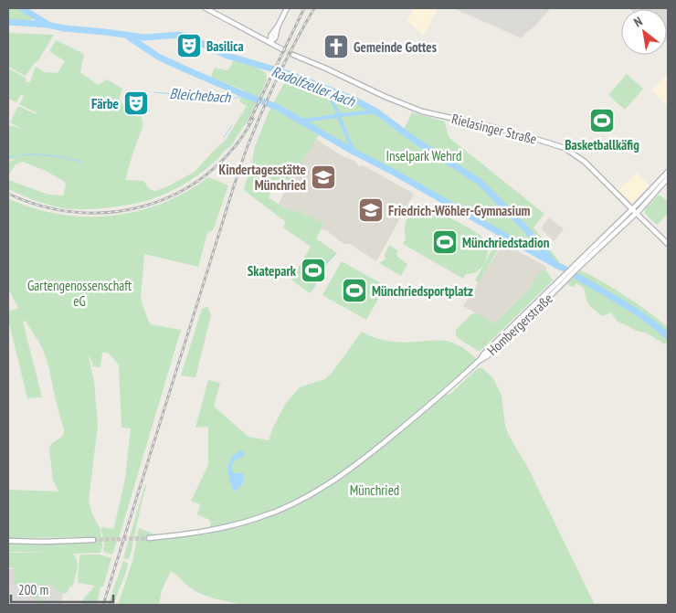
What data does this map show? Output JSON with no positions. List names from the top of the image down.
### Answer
{
  "streets": {
    "main road": ["Rielasinger Straße", "Hombergerstraße"]
  },
  "crossings": [
    ["Rielasinger Straße", "Hombergerstraße"]
  ],
  "water": ["Radolfzeller Aach", "Bleichebach"],
  "parks": ["Inselpark Wehrd", "Gartengenossenschaft eG", "Münchried"],
  "places": {
    "theatre": ["Basilica", "Färbe"],
    "church": ["Gemeinde Gottes"],
    "sports": [
      "Basketballkäfig",
      "Münchriedstadion",
      "Skatepark",
      "Münchriedsportplatz"
    ],
    "school or university": ["Kindertagesstätte Münchried", "Friedrich-Wöhler-Gymnasium"]
  },
  "scale_bar": "200 m",
  "north": "top left"
}
